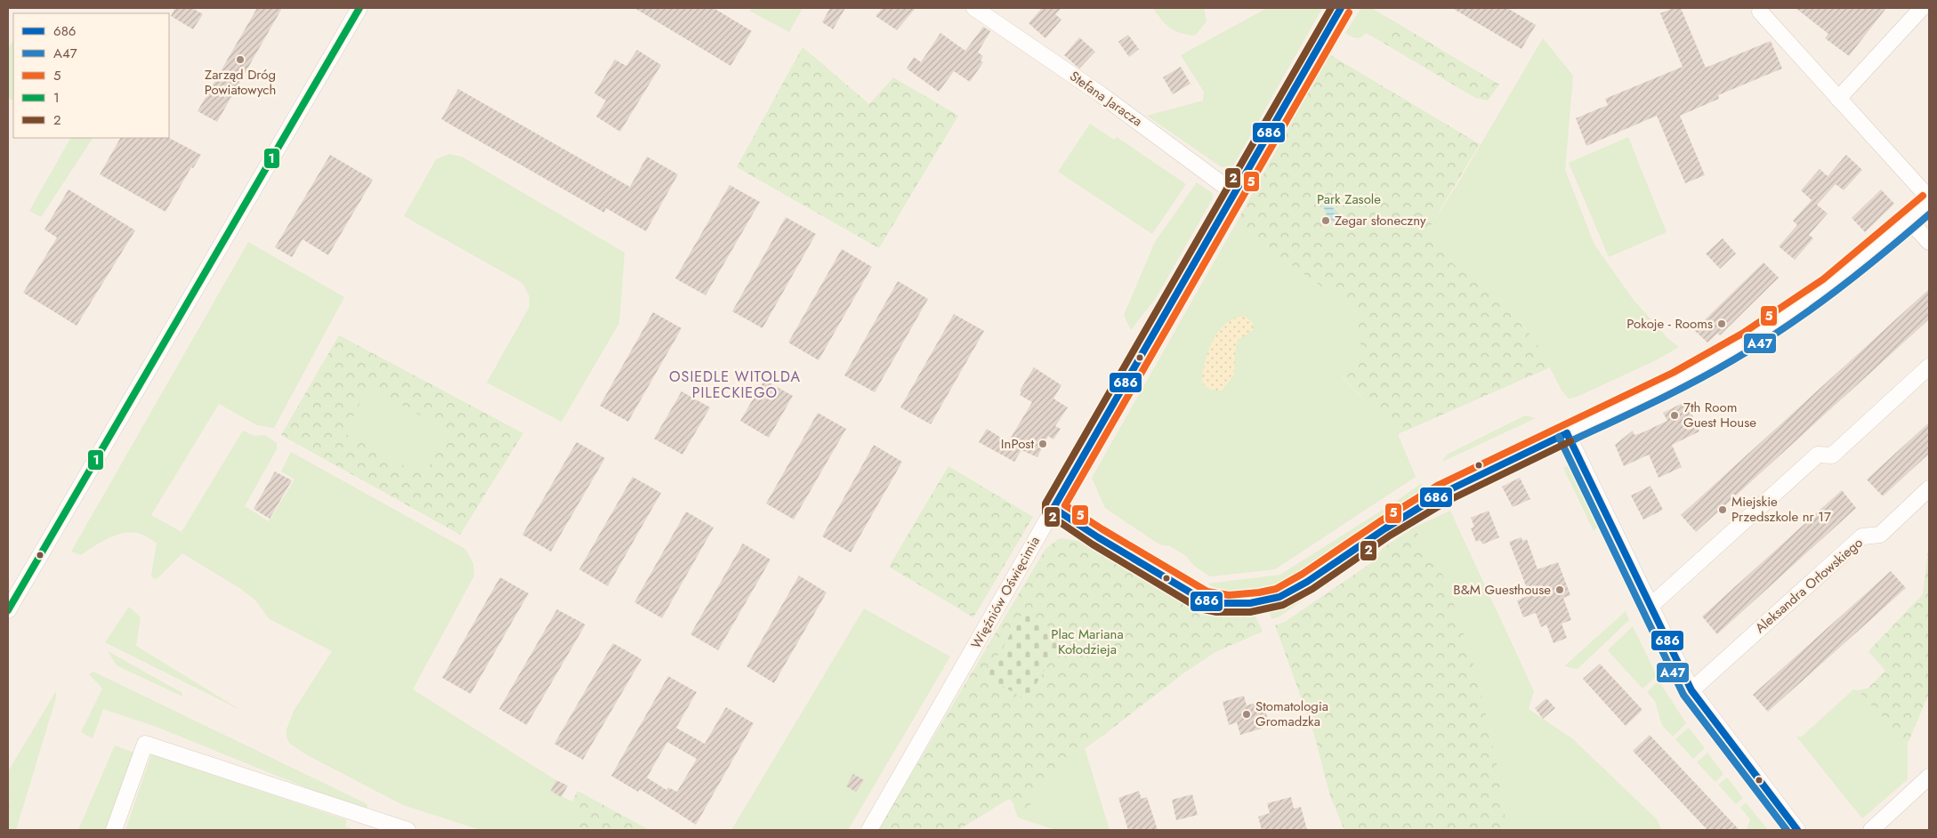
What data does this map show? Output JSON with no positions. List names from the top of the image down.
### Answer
{
  "streets": {
    "street": ["Stefana Jaracza", "Aleksandra Orłowskiego", "Więźniów Oświęcimia"]
  },
  "crossings": [
    ["Stefana Jaracza", "Więźniów Oświęcimia"]
  ],
  "districts": ["OSIEDLE WITOLDA PILECKIEGO"],
  "parks": ["Park Zasole", "Plac Mariana Kołodzieja"],
  "places": [
    "Zarząd Dróg Powiatowych",
    "Zegar słoneczny",
    "Pokoje - Rooms",
    "7th Room Guest House",
    "InPost",
    "Miejskie Przedszkole nr 17",
    "B&M Guesthouse",
    "Stomatologia Gromadzka"
  ],
  "lines": [
    "transit line 686",
    "transit line 1",
    "transit line 2",
    "transit line 5",
    "transit line A47"
  ],
  "legend": [
    "686",
    "A47",
    "5",
    "1",
    "2"
  ]
}
